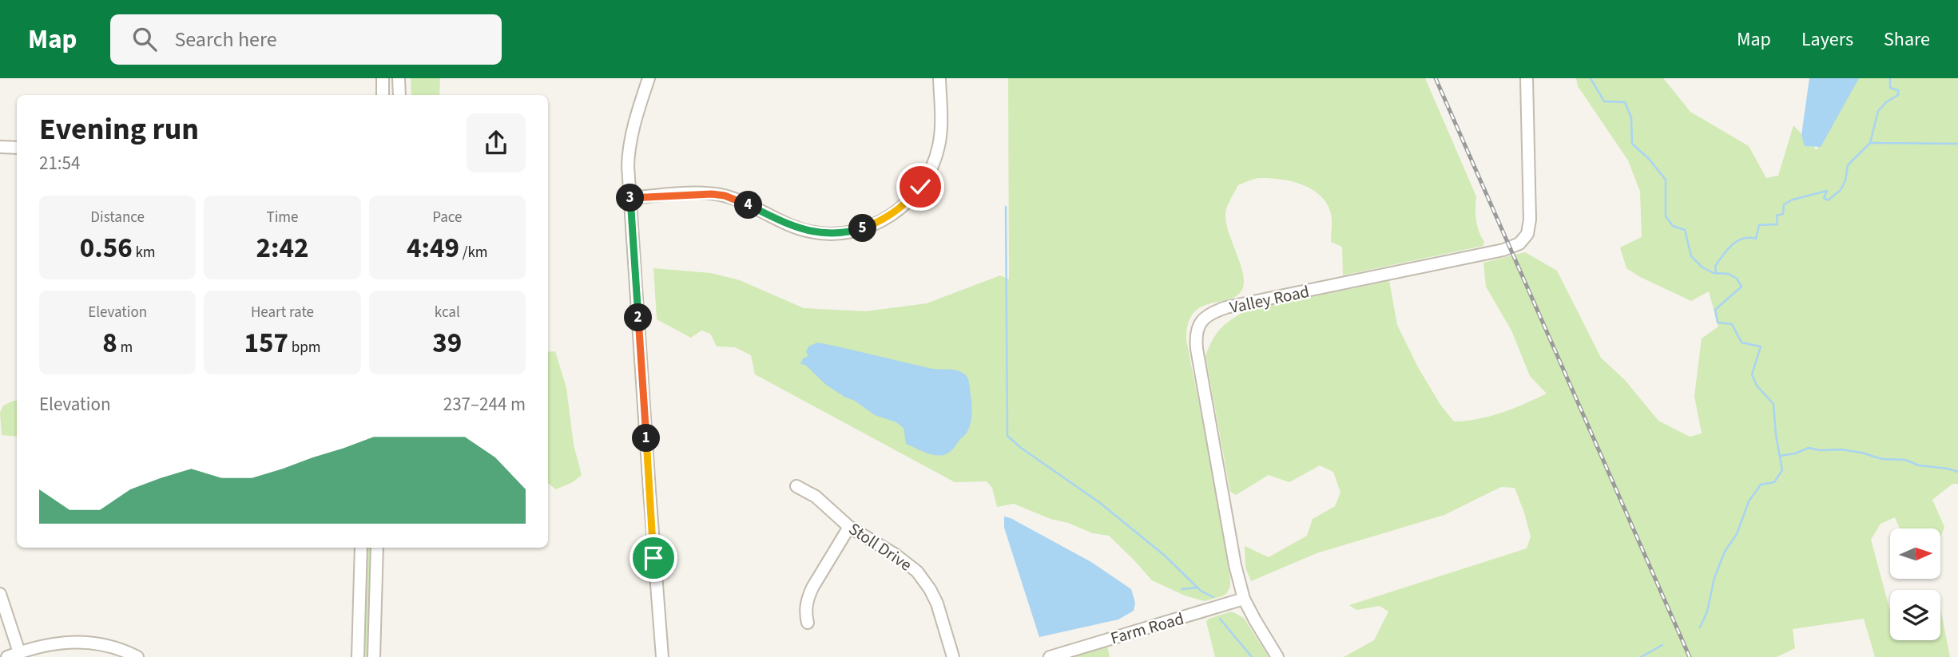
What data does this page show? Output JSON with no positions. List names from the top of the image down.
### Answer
{
  "streets": {
    "street": ["Valley Road", "Stoll Drive", "Farm Road"]
  },
  "crossings": [
    ["Valley Road", "Farm Road"]
  ],
  "north": "right",
  "page": {
    "header": "Map",
    "search": "Search here",
    "nav": ["Map", "Layers", "Share"],
    "heading": ["Evening run", "21:54"],
    "pins": [
      "3",
      "4",
      "5",
      "2",
      "1"
    ],
    "stats": [
      ["Distance", "0.56 km"],
      ["Time", "2:42"],
      ["Pace", "4:49 /km"],
      ["Elevation", "8 m"],
      ["Heart rate", "157 bpm"],
      ["kcal", "39"]
    ],
    "chart": ["Elevation", "237–244 m"]
  }
}
